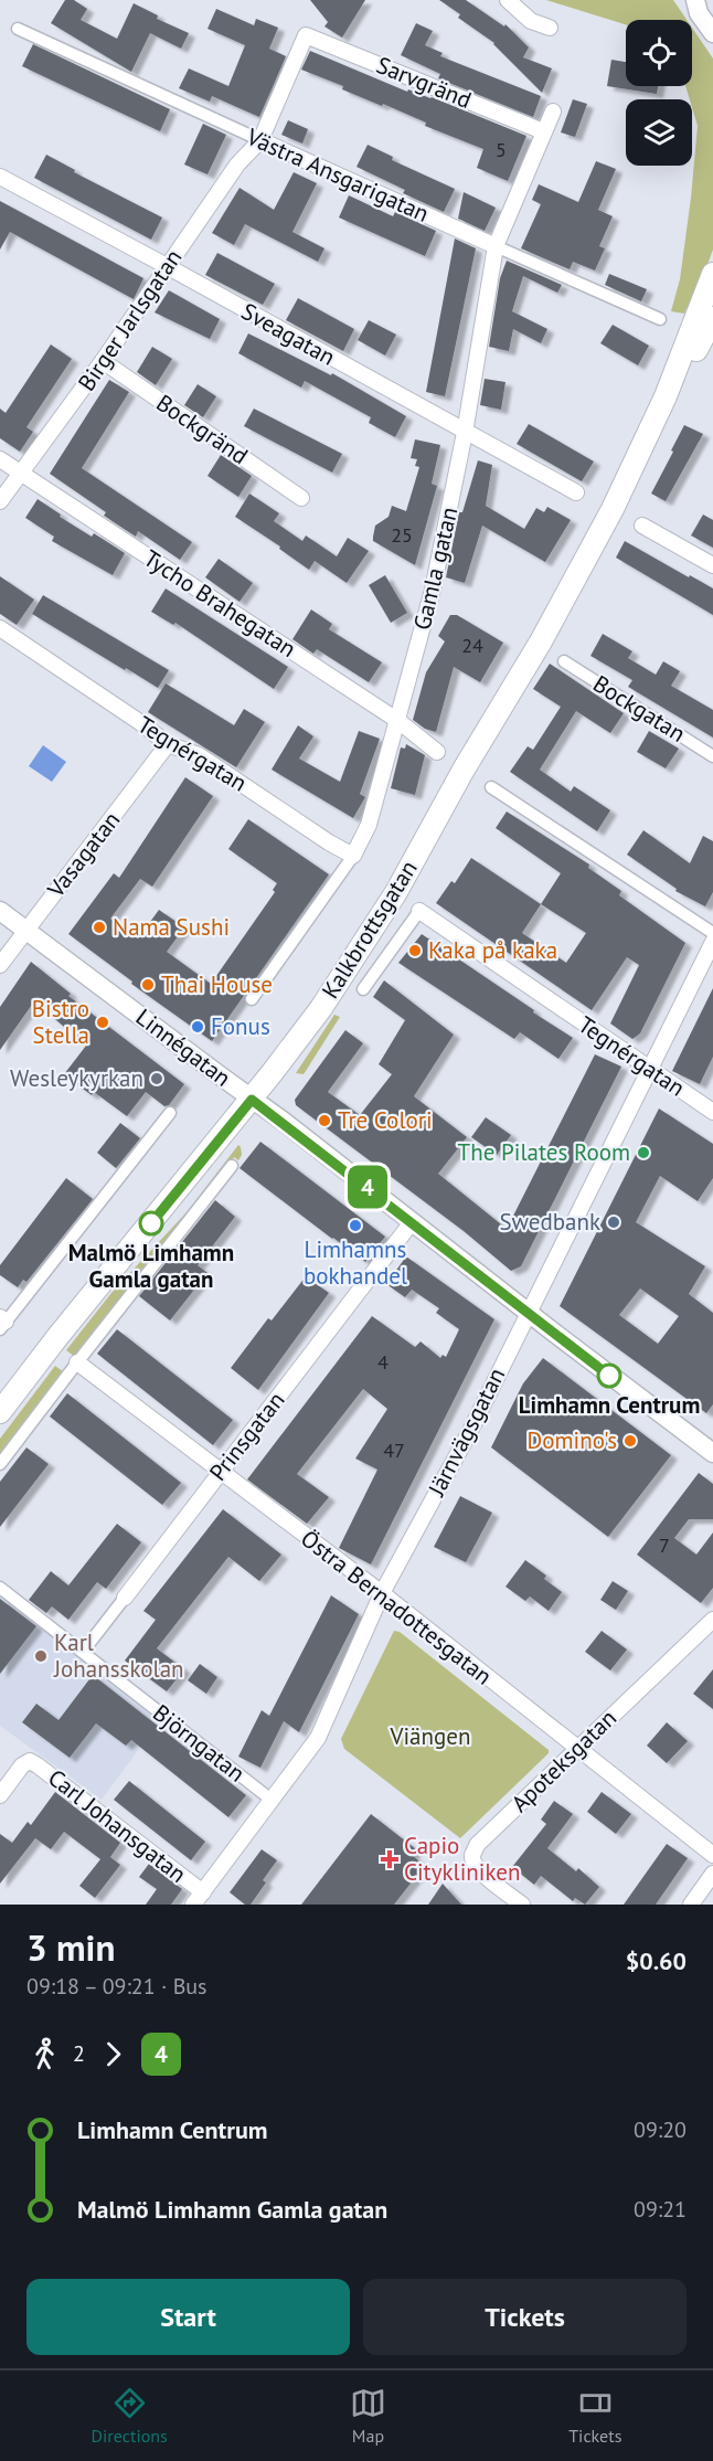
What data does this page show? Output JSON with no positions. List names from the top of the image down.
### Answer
{
  "streets": {
    "main road": ["Kalkbrottsgatan"],
    "street": [
      "Sarvgränd",
      "Västra Ansgarigatan",
      "Birger Jarlsgatan",
      "Sveagatan",
      "Bockgränd",
      "Gamla gatan",
      "Tycho Brahegatan",
      "Bockgatan",
      "Tegnérgatan",
      "Vasagatan",
      "Linnégatan",
      "Järnvägsgatan",
      "Prinsgatan",
      "Östra Bernadottesgatan",
      "Björngatan",
      "Apoteksgatan",
      "Carl Johansgatan"
    ]
  },
  "crossings": [
    ["Sarvgränd", "Birger Jarlsgatan"],
    ["Sarvgränd", "Gamla gatan"],
    ["Västra Ansgarigatan", "Birger Jarlsgatan"],
    ["Västra Ansgarigatan", "Gamla gatan"],
    ["Birger Jarlsgatan", "Sveagatan"],
    ["Birger Jarlsgatan", "Bockgränd"],
    ["Birger Jarlsgatan", "Tycho Brahegatan"],
    ["Sveagatan", "Gamla gatan"],
    ["Gamla gatan", "Tycho Brahegatan"],
    ["Gamla gatan", "Tegnérgatan"],
    ["Tegnérgatan", "Vasagatan"],
    ["Tegnérgatan", "Järnvägsgatan"],
    ["Vasagatan", "Linnégatan"],
    ["Kalkbrottsgatan", "Linnégatan"],
    ["Linnégatan", "Järnvägsgatan"],
    ["Linnégatan", "Prinsgatan"],
    ["Järnvägsgatan", "Östra Bernadottesgatan"],
    ["Järnvägsgatan", "Björngatan"],
    ["Järnvägsgatan", "Carl Johansgatan"],
    ["Prinsgatan", "Östra Bernadottesgatan"],
    ["Prinsgatan", "Björngatan"],
    ["Östra Bernadottesgatan", "Apoteksgatan"]
  ],
  "parks": ["Viängen"],
  "places": {
    "other": [
      "Nama Sushi",
      "Kaka på kaka",
      "Thai House",
      "Bistro Stella",
      "Fonus",
      "Wesleykyrkan",
      "Tre Colori",
      "The Pilates Room",
      "Swedbank",
      "Malmö Limhamn Gamla gatan",
      "Limhamns bokhandel",
      "Limhamn Centrum",
      "Domino's",
      "Karl Johansskolan"
    ],
    "health": ["Capio Citykliniken"]
  },
  "lines": ["bus line 4"],
  "house_numbers": [
    "5",
    "25",
    "24",
    "4",
    "47",
    "7"
  ],
  "page": {
    "on_map": "4",
    "heading": ["3 min", "09:18 – 09:21 · Bus", "$0.60"],
    "legs": ["2", "4"],
    "list": [
      {
        "name": "Limhamn Centrum",
        "value": "09:20"
      },
      {
        "name": "Malmö Limhamn Gamla gatan",
        "value": "09:21"
      }
    ],
    "buttons": ["Start", "Tickets"],
    "tabs": ["Directions", "Map", "Tickets"]
  }
}
